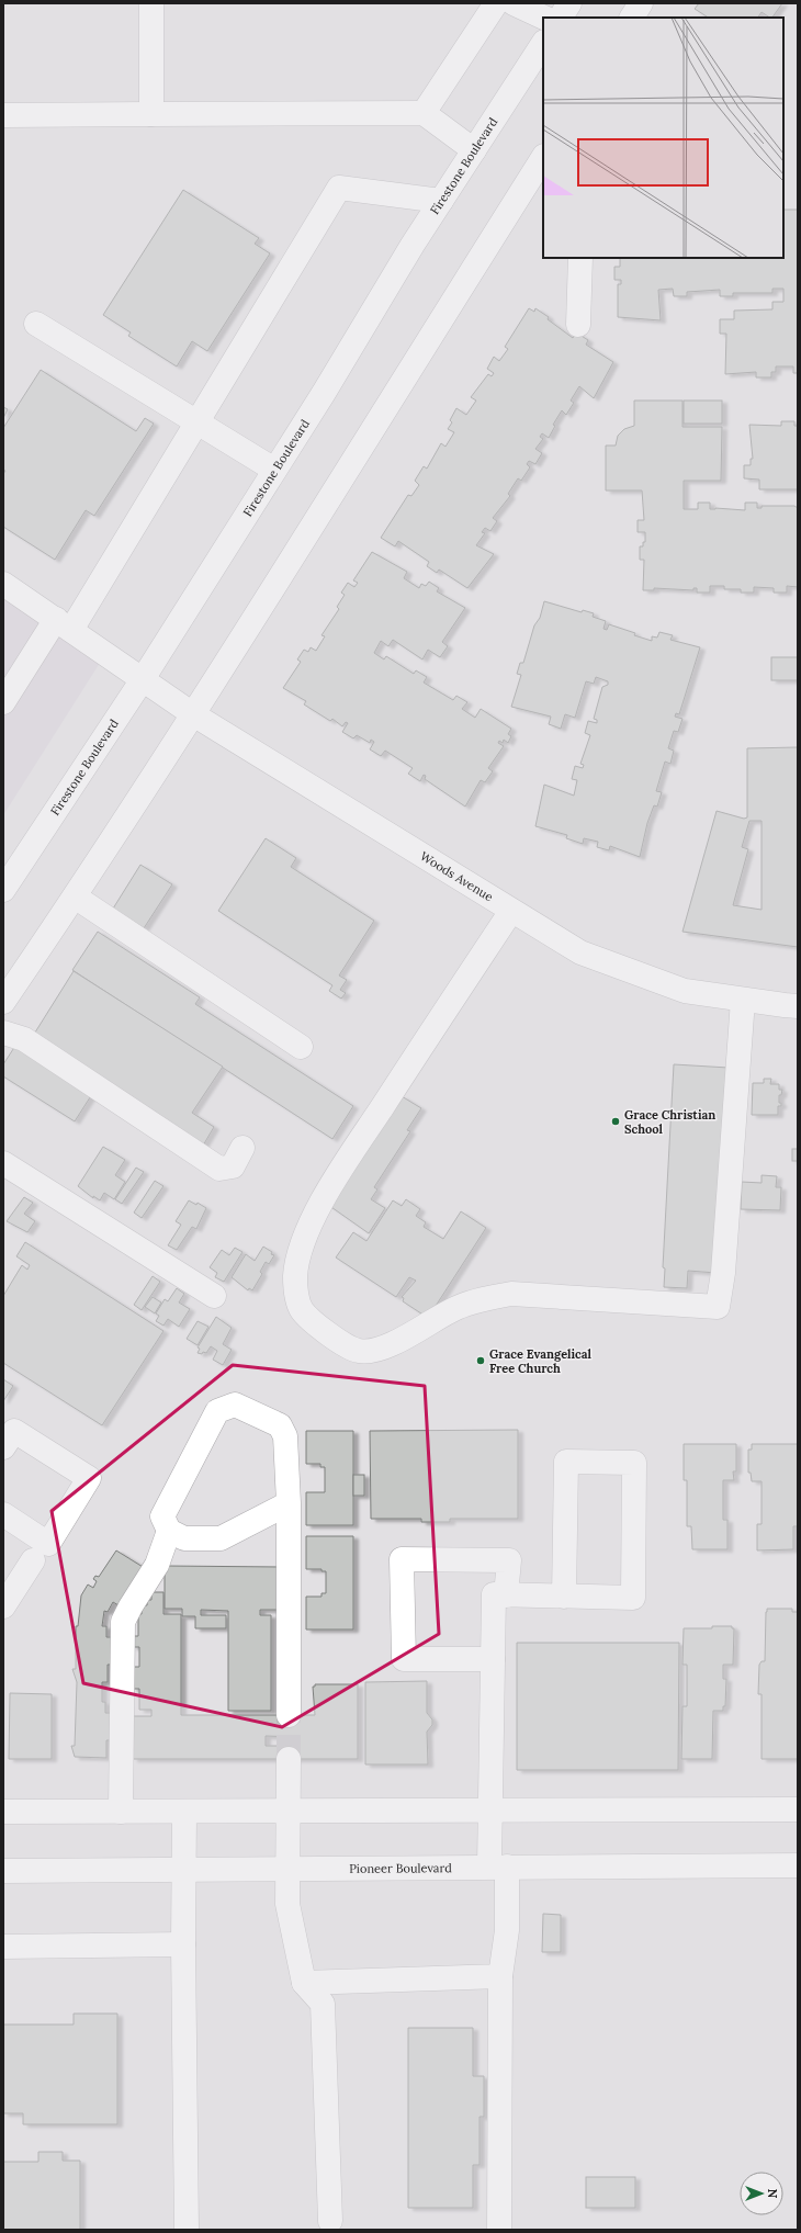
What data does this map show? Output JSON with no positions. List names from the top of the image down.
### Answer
{
  "streets": {
    "main road": ["Firestone Boulevard", "Woods Avenue", "Pioneer Boulevard"]
  },
  "crossings": [
    ["Firestone Boulevard", "Woods Avenue"]
  ],
  "places": ["Grace Christian School", "Grace Evangelical Free Church"],
  "north": "right"
}
